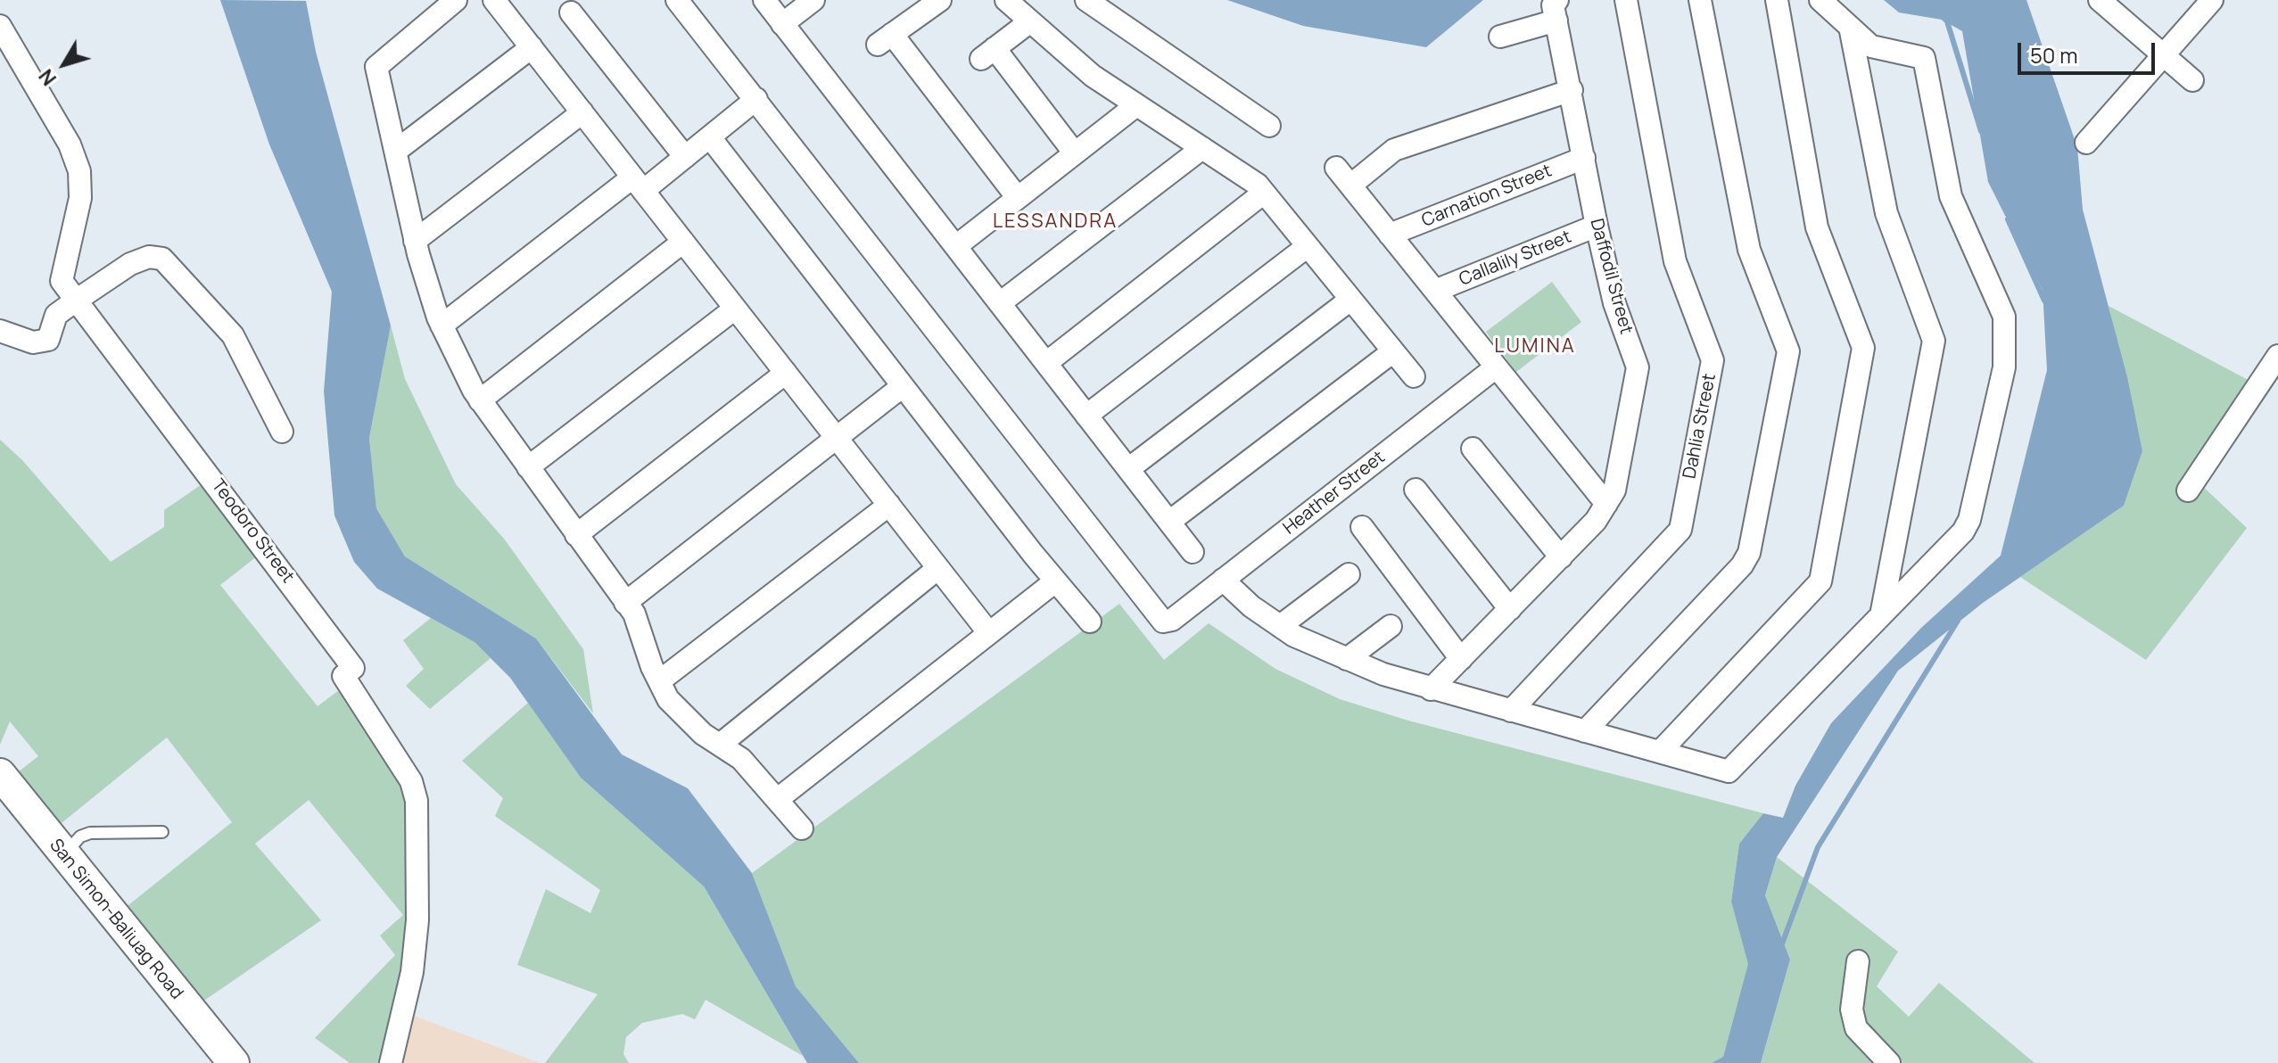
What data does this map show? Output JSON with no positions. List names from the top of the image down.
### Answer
{
  "streets": {
    "main road": ["San Simon-Baliuag Road"],
    "street": [
      "Carnation Street",
      "Callalily Street",
      "Daffodil Street",
      "Dahlia Street",
      "Heather Street",
      "Teodoro Street"
    ]
  },
  "crossings": [
    ["Carnation Street", "Daffodil Street"],
    ["Callalily Street", "Daffodil Street"]
  ],
  "districts": ["LESSANDRA", "LUMINA"],
  "scale_bar": "50 m",
  "north": "bottom left"
}
